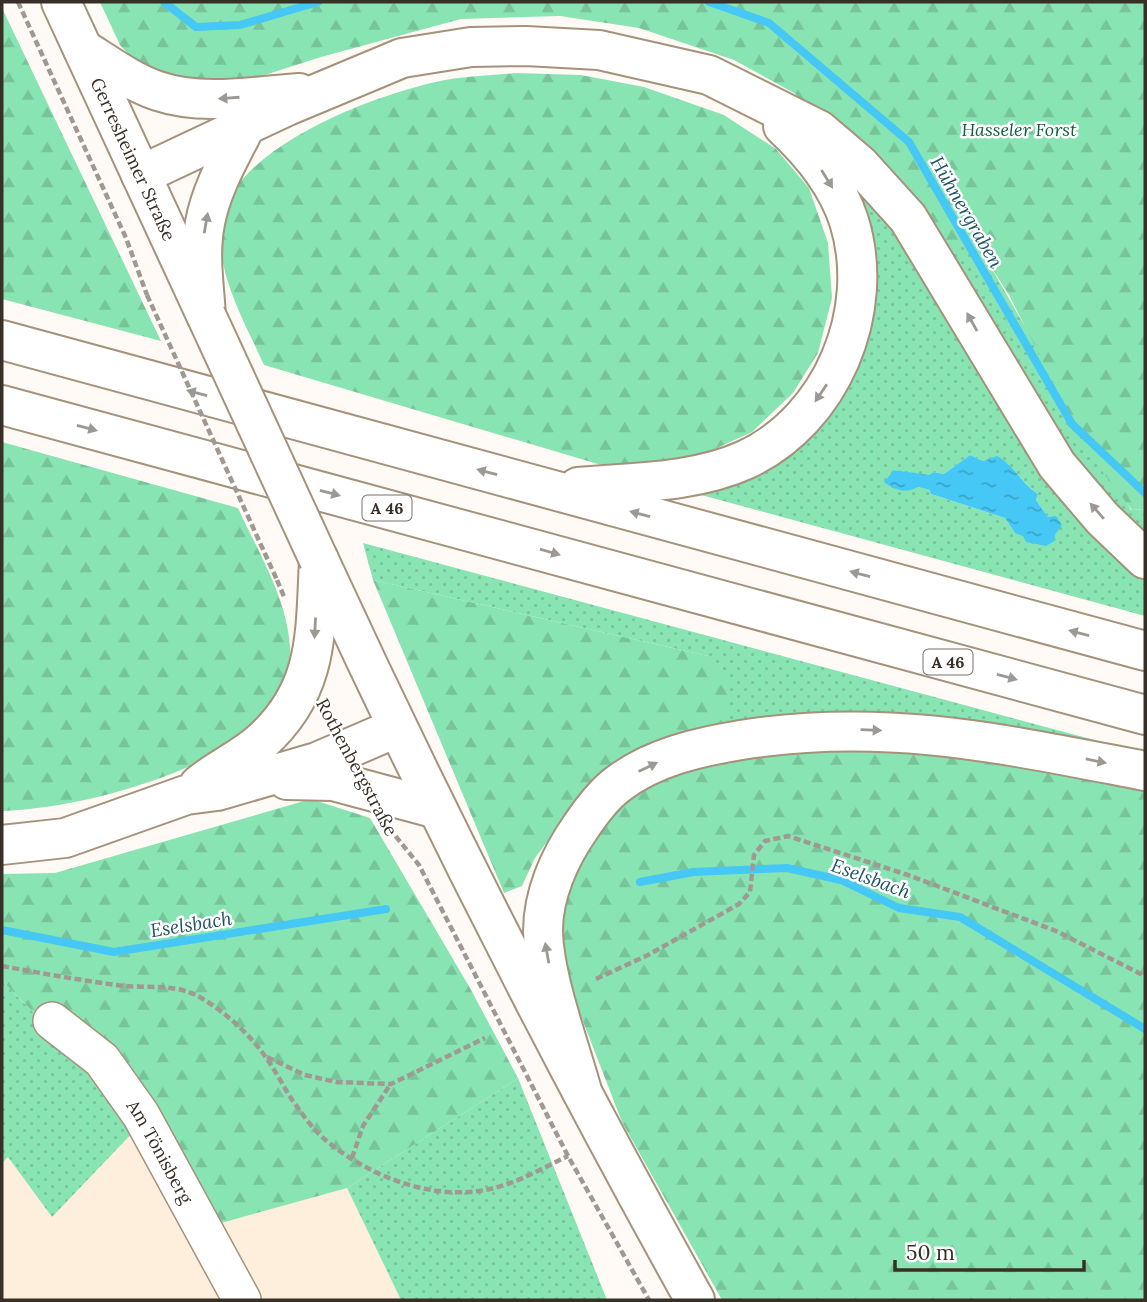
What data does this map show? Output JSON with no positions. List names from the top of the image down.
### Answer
{
  "streets": {
    "main road": ["Gerresheimer Straße", "A 46"],
    "lane": ["Am Tönisberg"],
    "path": ["Rothenbergstraße"]
  },
  "water": ["Hühnergraben", "Eselsbach"],
  "parks": ["Hasseler Forst"],
  "scale_bar": "50 m"
}
